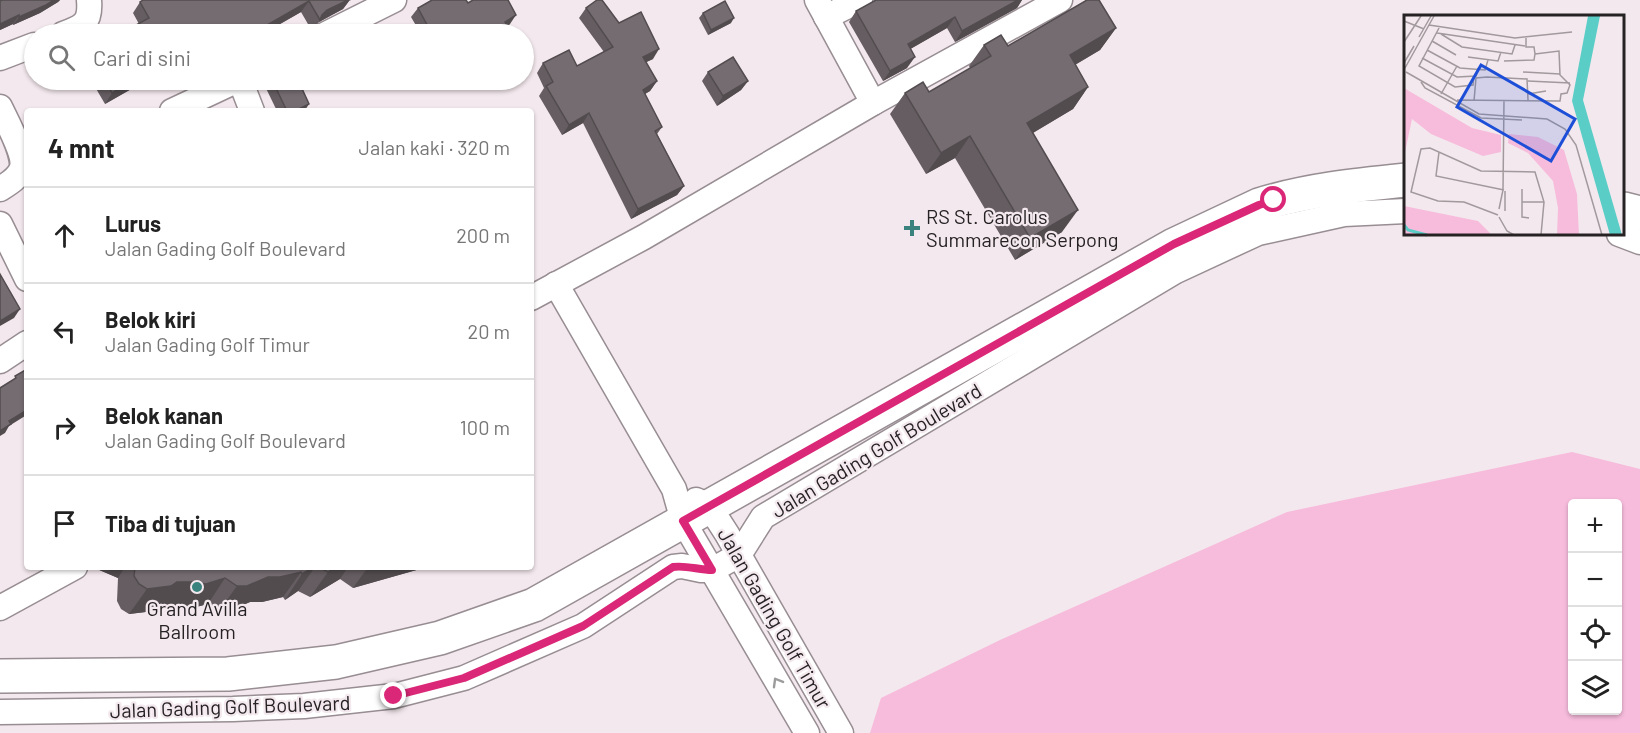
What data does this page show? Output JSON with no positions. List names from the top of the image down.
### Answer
{
  "streets": {
    "main road": ["Jalan Gading Golf Boulevard"],
    "street": ["Jalan Gading Golf Timur"]
  },
  "crossings": [
    ["Jalan Gading Golf Boulevard", "Jalan Gading Golf Timur"]
  ],
  "places": {
    "health": ["RS St. Carolus Summarecon Serpong"],
    "other": ["Grand Avilla Ballroom"]
  },
  "page": {
    "search": "Cari di sini",
    "heading": ["4 mnt", "Jalan kaki · 320 m"],
    "list": [
      ["Lurus", "Jalan Gading Golf Boulevard", "200 m"],
      ["Belok kiri", "Jalan Gading Golf Timur", "20 m"],
      ["Belok kanan", "Jalan Gading Golf Boulevard", "100 m"],
      "Tiba di tujuan"
    ],
    "map_buttons": ["+", "−"]
  }
}
